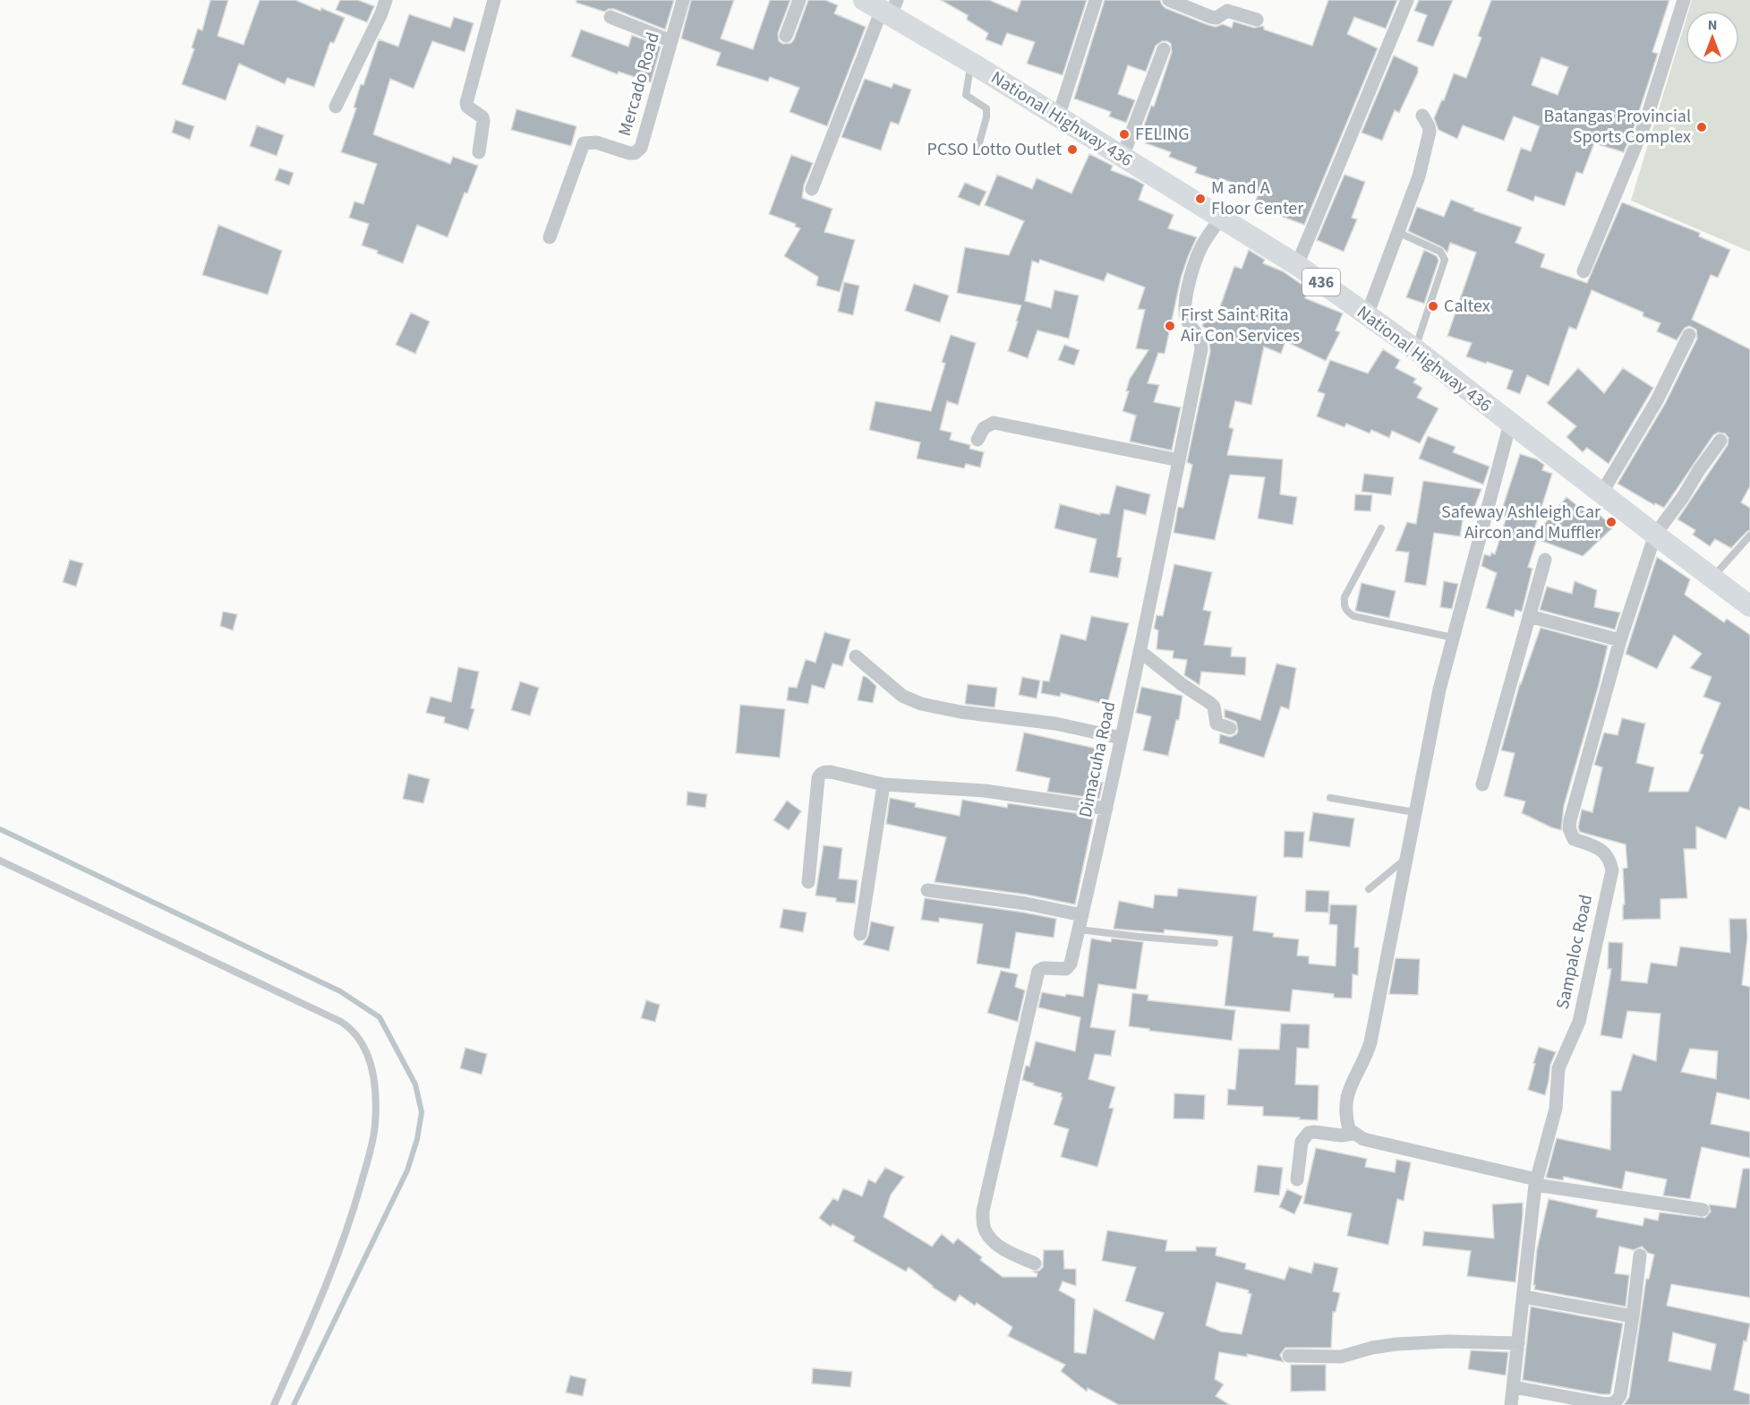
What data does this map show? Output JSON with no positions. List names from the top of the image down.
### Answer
{
  "streets": {
    "main road": ["National Highway 436", "436"],
    "street": ["Mercado Road", "Dimacuha Road", "Sampaloc Road"]
  },
  "crossings": [
    ["National Highway 436", "Dimacuha Road"],
    ["National Highway 436", "Sampaloc Road"]
  ],
  "places": [
    "Batangas Provincial Sports Complex",
    "FELING",
    "PCSO Lotto Outlet",
    "M and A Floor Center",
    "Caltex",
    "First Saint Rita Air Con Services",
    "Safeway Ashleigh Car Aircon and Muffler"
  ],
  "north": "top"
}
